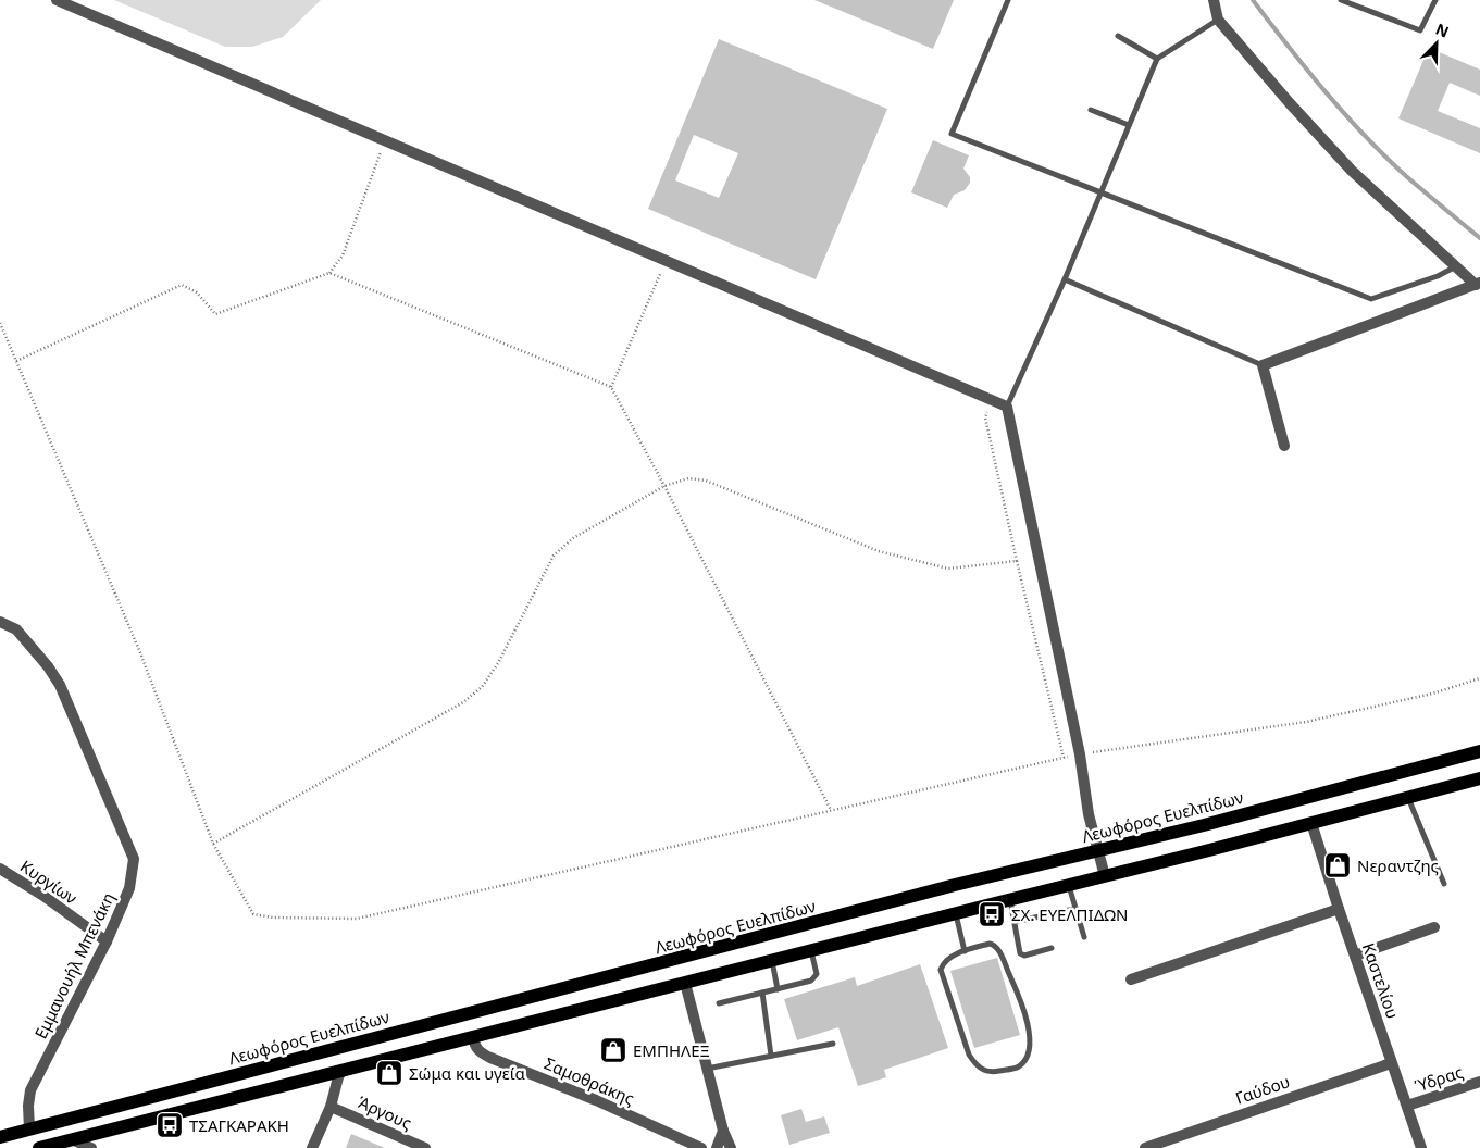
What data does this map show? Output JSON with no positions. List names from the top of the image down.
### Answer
{
  "streets": {
    "main road": ["Λεωφόρος Ευελπίδων"],
    "street": [
      "Κυργίων",
      "Εμμανουήλ Μπενάκη",
      "Καστελίου",
      "Ύδρας",
      "Σαμοθράκης",
      "Γαύδου",
      "Άργους"
    ]
  },
  "crossings": [
    ["Λεωφόρος Ευελπίδων", "Εμμανουήλ Μπενάκη"],
    ["Κυργίων", "Εμμανουήλ Μπενάκη"],
    ["Καστελίου", "Ύδρας"],
    ["Καστελίου", "Γαύδου"]
  ],
  "places": {
    "shop": ["Νεραντζης", "ΕΜΠΗΛΕΞ", "Σώμα και υγεία"],
    "bus stop": ["ΣΧ. ΕΥΕΛΠΙΔΩΝ", "ΤΣΑΓΚΑΡΑΚΗ"]
  },
  "north": "top right"
}
